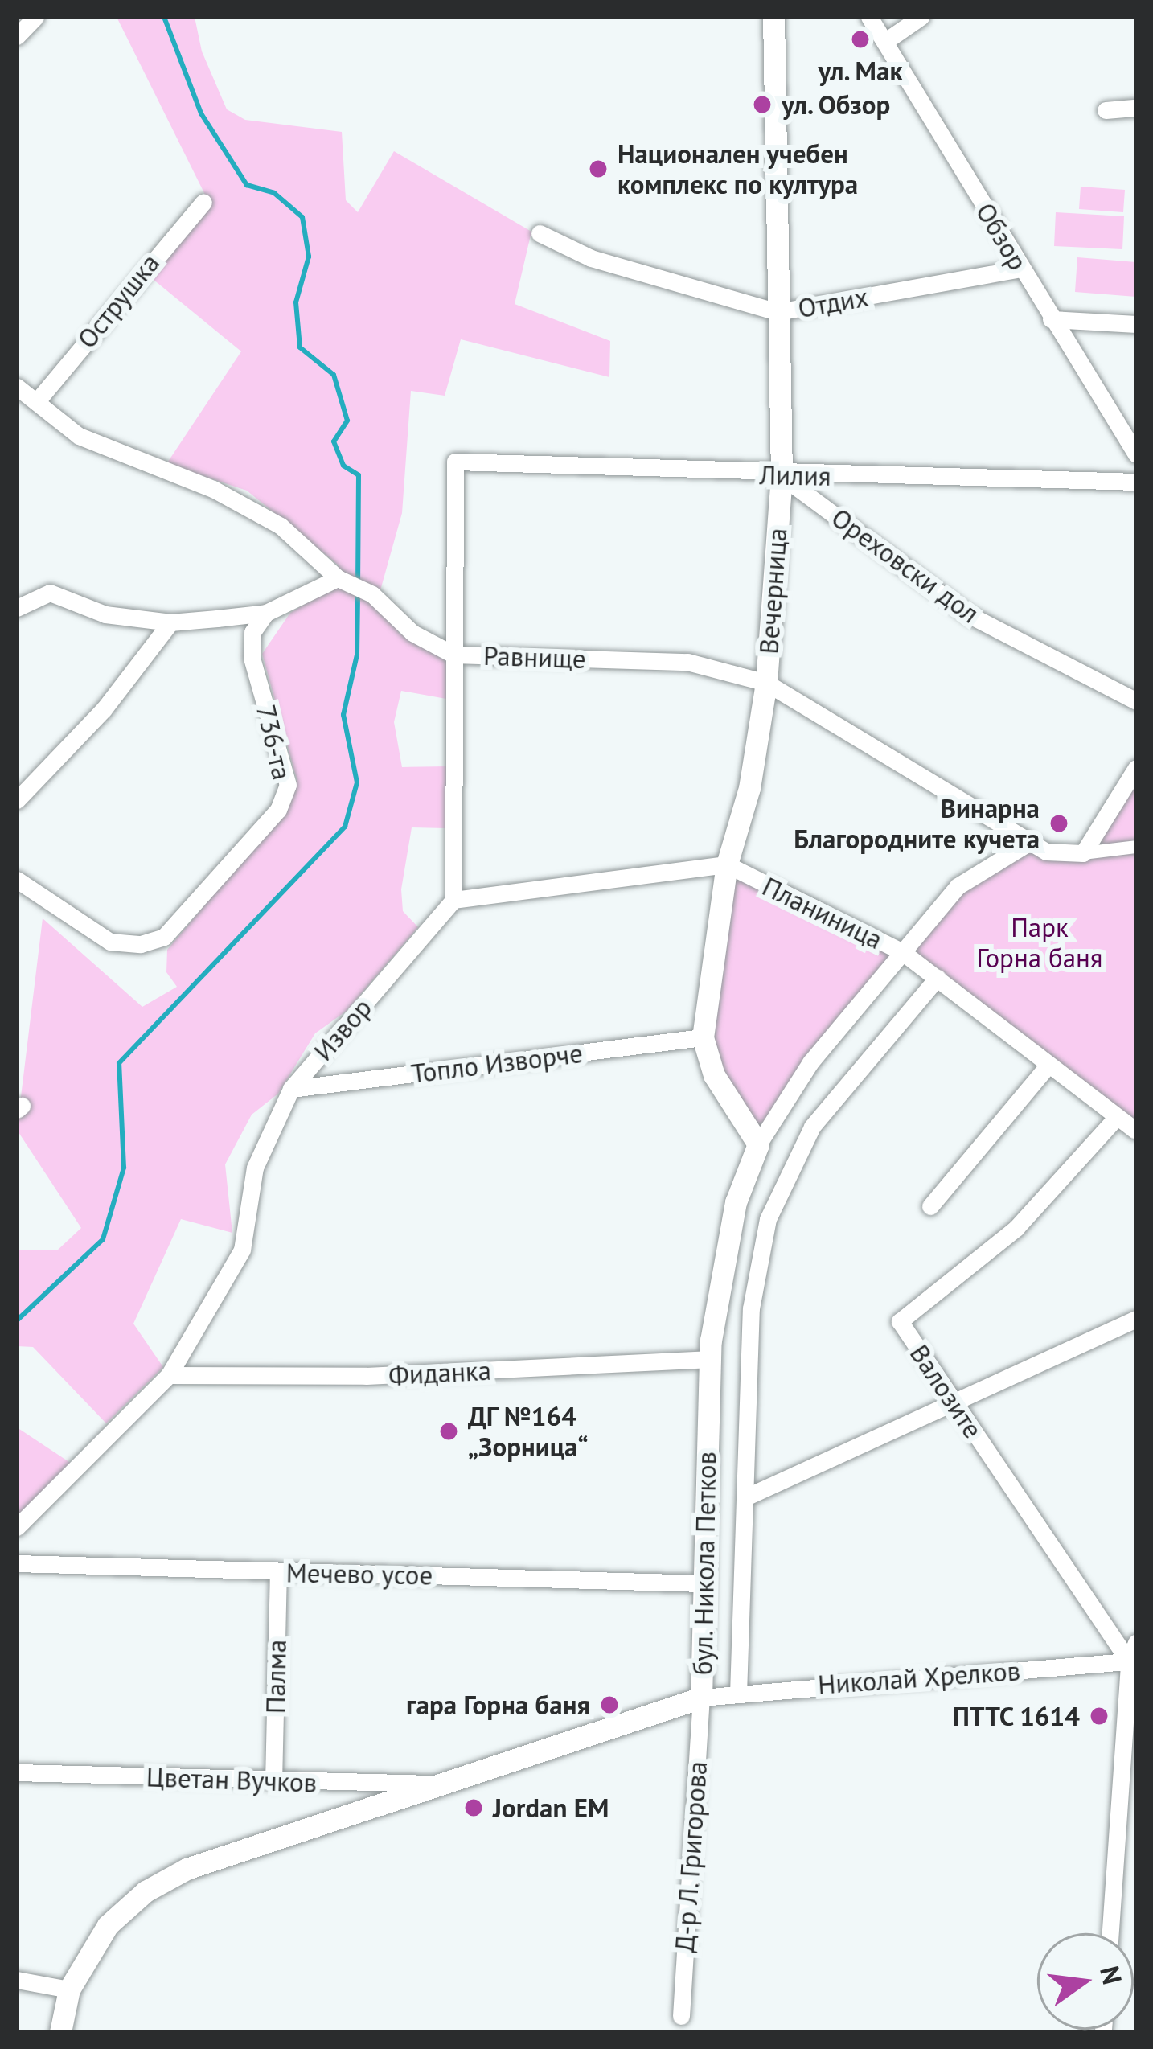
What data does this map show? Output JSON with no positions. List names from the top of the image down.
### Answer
{
  "streets": {
    "street": [
      "Обзор",
      "Острушка",
      "Отдих",
      "Лилия",
      "Ореховски дол",
      "Вечерница",
      "Равнище",
      "736-та",
      "Планиница",
      "Извор",
      "Топло Изворче",
      "Фиданка",
      "Валозите",
      "бул. Никола Петков",
      "Мечево усое",
      "Палма",
      "Николай Хрелков",
      "Цветан Вучков",
      "Д-р Л. Григорова"
    ]
  },
  "crossings": [
    ["Обзор", "Отдих"],
    ["Острушка", "Равнище"],
    ["Отдих", "Вечерница"],
    ["Лилия", "Ореховски дол"],
    ["Лилия", "Вечерница"],
    ["Лилия", "Равнище"],
    ["Ореховски дол", "Вечерница"],
    ["Вечерница", "Равнище"],
    ["Вечерница", "Планиница"],
    ["Вечерница", "Топло Изворче"],
    ["Вечерница", "бул. Никола Петков"],
    ["Равнище", "бул. Никола Петков"],
    ["Планиница", "Валозите"],
    ["Планиница", "бул. Никола Петков"],
    ["Извор", "Топло Изворче"],
    ["Извор", "Фиданка"],
    ["Фиданка", "бул. Никола Петков"],
    ["Валозите", "Николай Хрелков"],
    ["бул. Никола Петков", "Мечево усое"],
    ["бул. Никола Петков", "Николай Хрелков"],
    ["бул. Никола Петков", "Цветан Вучков"],
    ["бул. Никола Петков", "Д-р Л. Григорова"],
    ["Мечево усое", "Палма"],
    ["Палма", "Цветан Вучков"],
    ["Николай Хрелков", "Д-р Л. Григорова"]
  ],
  "parks": ["Парк Горна баня"],
  "places": [
    "ул. Мак",
    "ул. Обзор",
    "Национален учебен комплекс по култура",
    "Винарна Благородните кучета",
    "ДГ №164 „Зорница“",
    "гара Горна баня",
    "ПТТС 1614",
    "Jordan EM"
  ],
  "north": "right"
}
